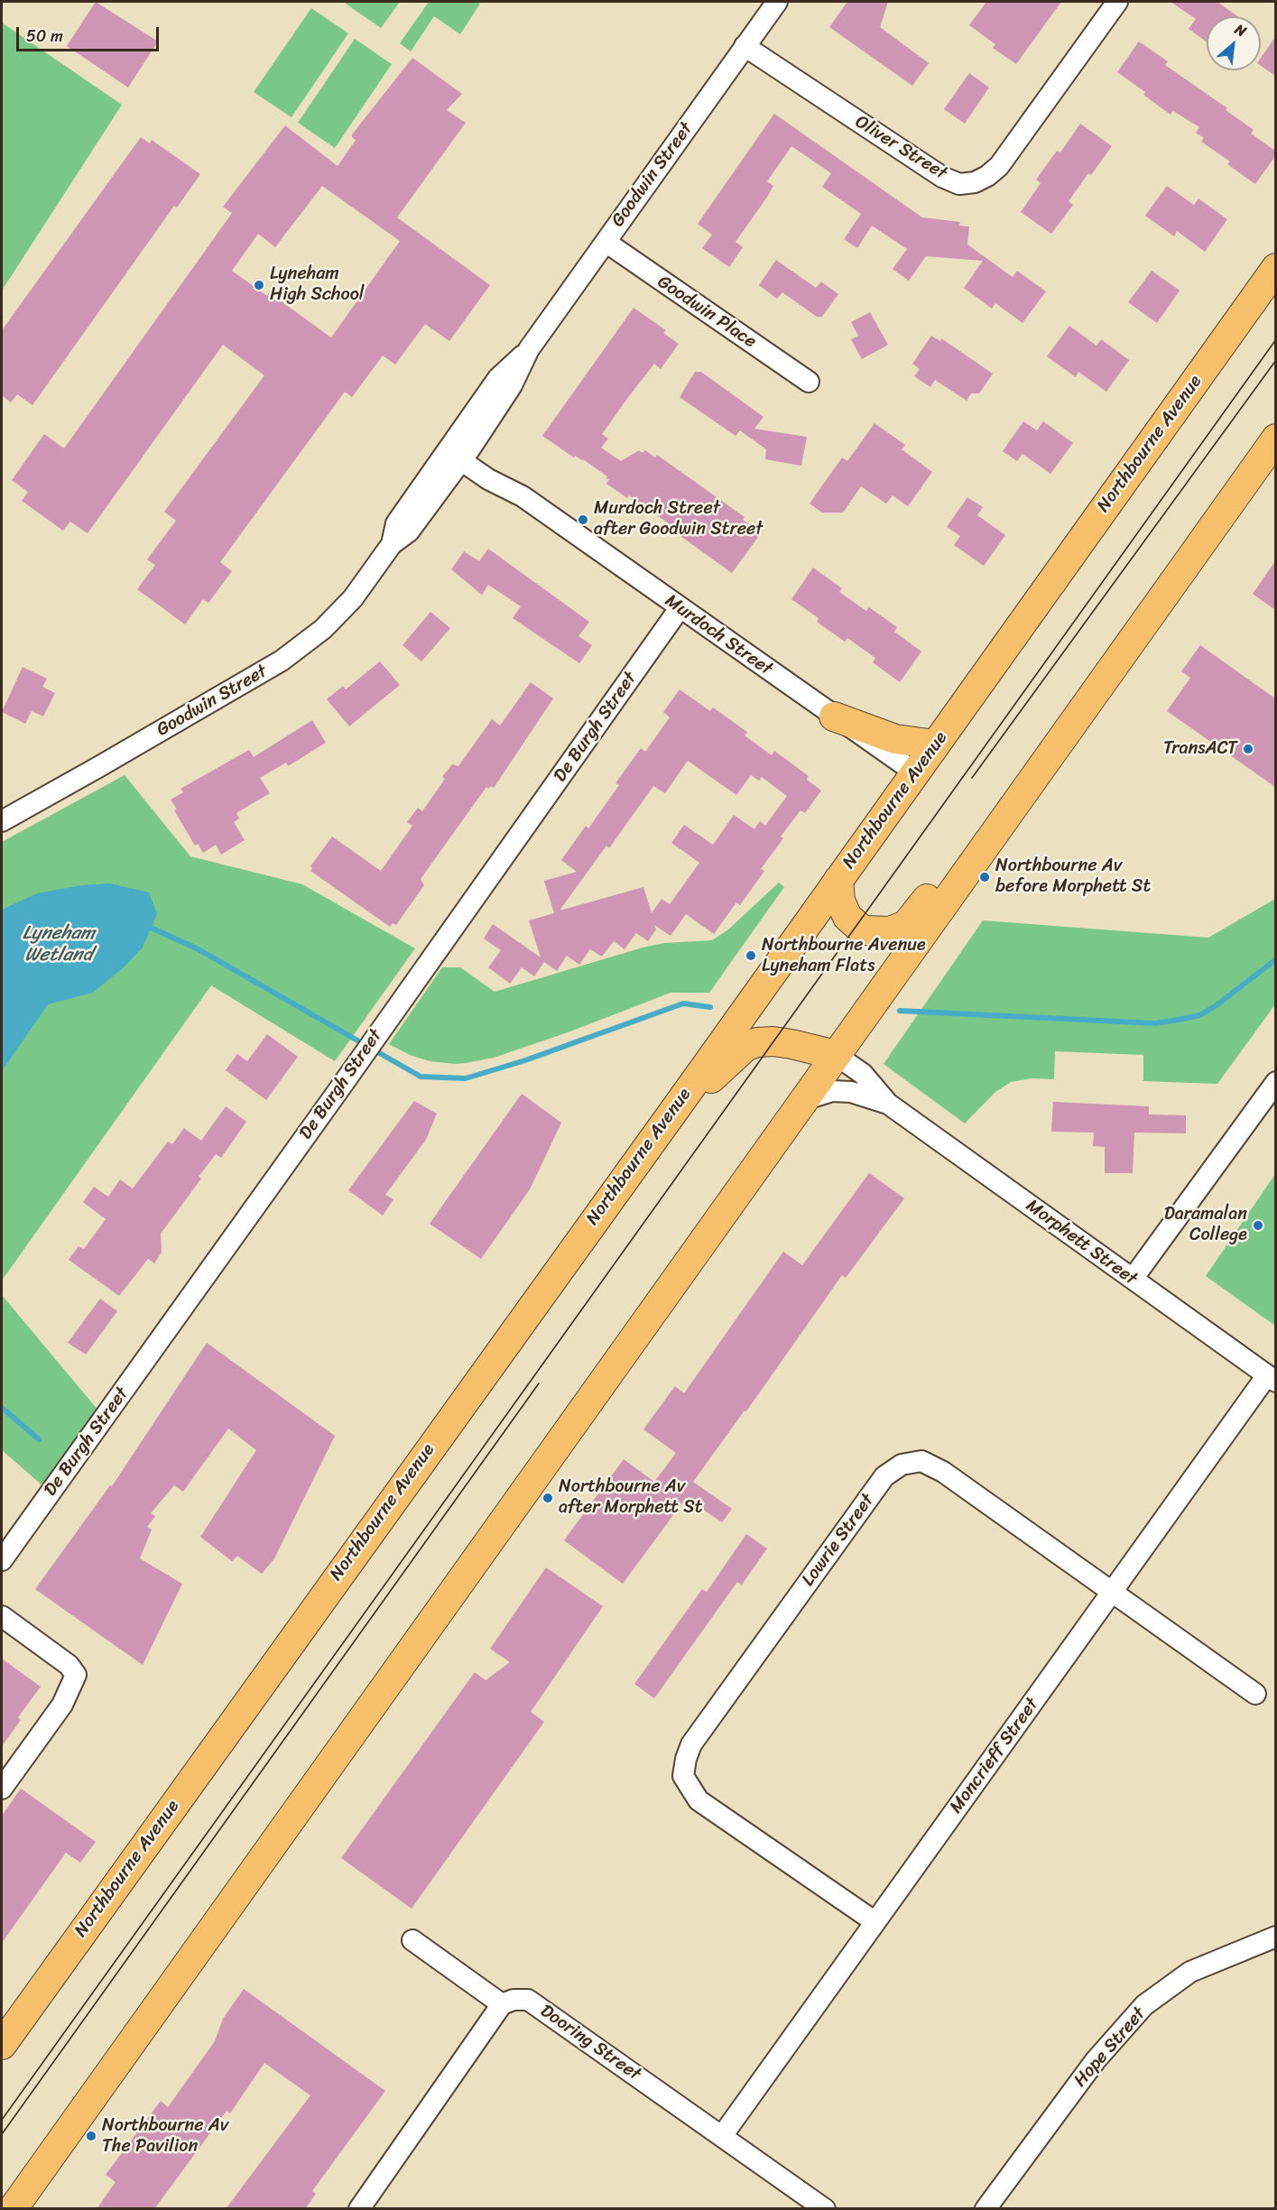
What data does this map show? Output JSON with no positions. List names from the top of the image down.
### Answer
{
  "streets": {
    "highway": ["Northbourne Avenue"],
    "street": [
      "Oliver Street",
      "Goodwin Street",
      "Goodwin Place",
      "Murdoch Street",
      "De Burgh Street",
      "Morphett Street",
      "Lowrie Street",
      "Moncrieff Street",
      "Dooring Street",
      "Hope Street"
    ]
  },
  "crossings": [
    ["Oliver Street", "Goodwin Street"],
    ["Goodwin Street", "Goodwin Place"],
    ["Goodwin Street", "Murdoch Street"],
    ["Northbourne Avenue", "Murdoch Street"],
    ["Murdoch Street", "De Burgh Street"],
    ["Morphett Street", "Moncrieff Street"],
    ["Lowrie Street", "Moncrieff Street"],
    ["Moncrieff Street", "Dooring Street"]
  ],
  "water": ["Lyneham Wetland"],
  "places": [
    "Lyneham High School",
    "Murdoch Street after Goodwin Street",
    "TransACT",
    "Northbourne Av before Morphett St",
    "Northbourne Avenue Lyneham Flats",
    "Daramalan College",
    "Northbourne Av after Morphett St",
    "Northbourne Av The Pavilion"
  ],
  "scale_bar": "50 m",
  "north": "top right"
}
